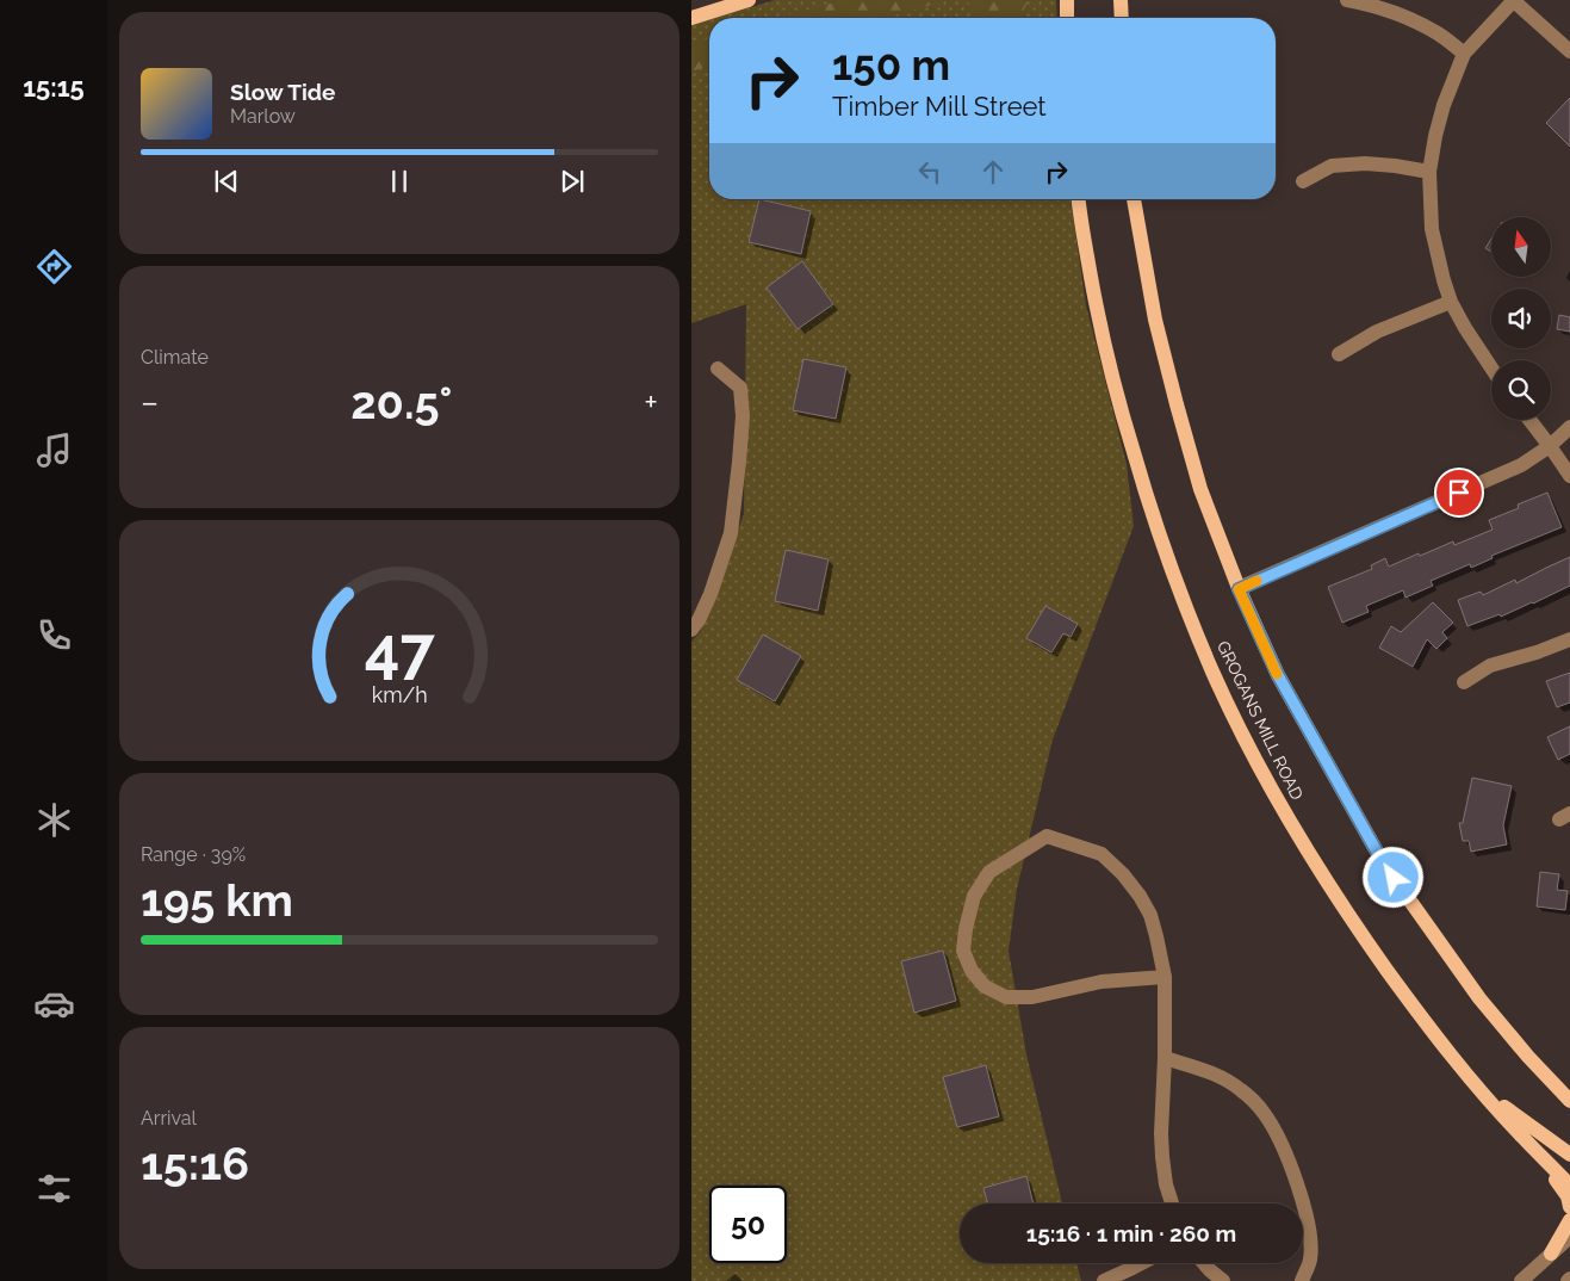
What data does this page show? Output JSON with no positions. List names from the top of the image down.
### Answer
{
  "streets": {
    "main road": ["GROGANS MILL ROAD"]
  },
  "north": "top",
  "page": {
    "tabs": "15:15",
    "turn": ["150 m", "Timber Mill Street"],
    "song": ["Slow Tide", "Marlow"],
    "tile": [
      "Climate",
      ["Range · 39%", "195 km"],
      ["Arrival", "15:16"]
    ],
    "heat": ["−", "20.5°", "+"],
    "limit": "50",
    "trip": "15:16 · 1 min · 260 m",
    "gauge": ["47", "km/h"]
  }
}
